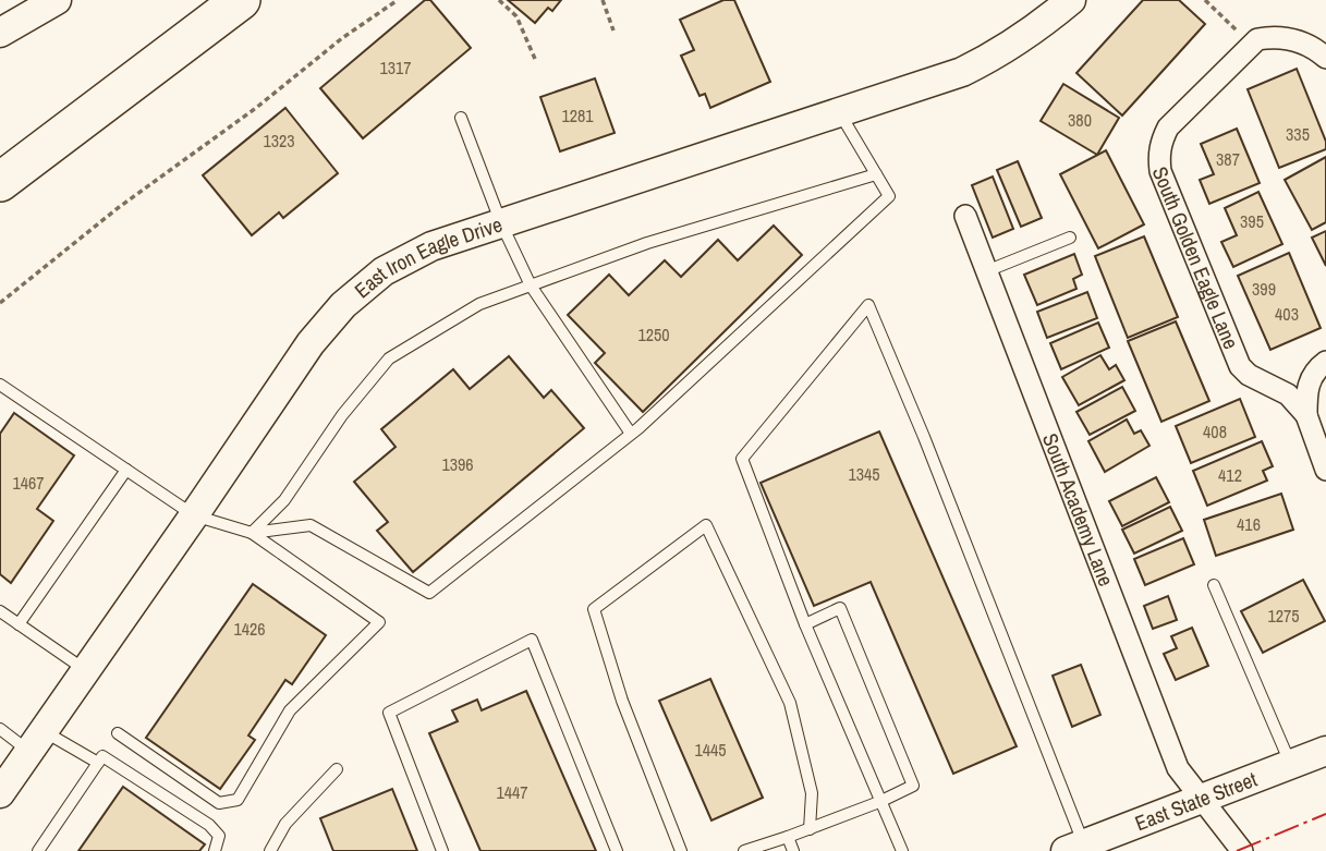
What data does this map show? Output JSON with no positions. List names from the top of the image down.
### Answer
{
  "streets": {
    "street": [
      "South Golden Eagle Lane",
      "East Iron Eagle Drive",
      "South Academy Lane",
      "East State Street"
    ]
  },
  "crossings": [
    ["South Academy Lane", "East State Street"]
  ],
  "house_numbers": [
    "1317",
    "1281",
    "380",
    "335",
    "1323",
    "387",
    "395",
    "399",
    "403",
    "1250",
    "408",
    "1396",
    "1345",
    "412",
    "1467",
    "416",
    "1275",
    "1426",
    "1445",
    "1447"
  ]
}
